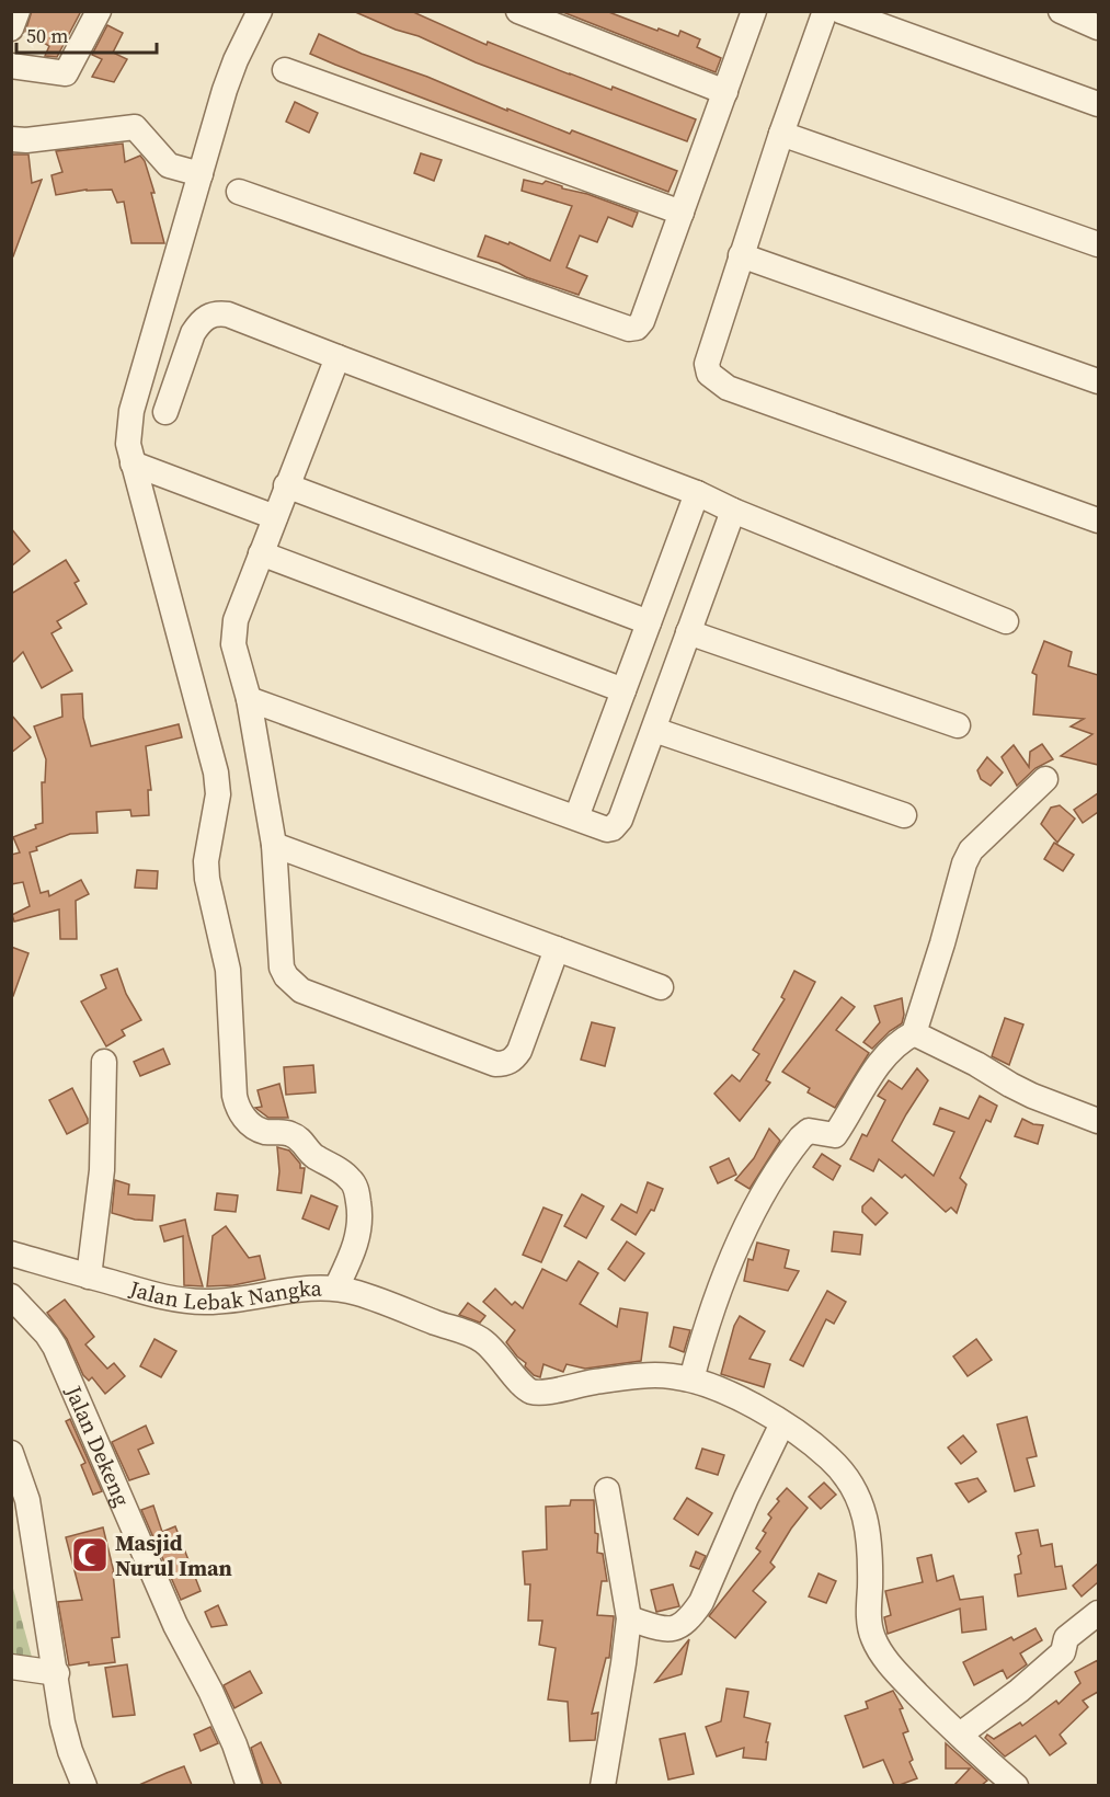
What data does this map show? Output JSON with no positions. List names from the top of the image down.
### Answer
{
  "streets": {
    "street": ["Jalan Lebak Nangka", "Jalan Dekeng"]
  },
  "places": {
    "mosque": ["Masjid Nurul Iman"]
  },
  "scale_bar": "50 m"
}
